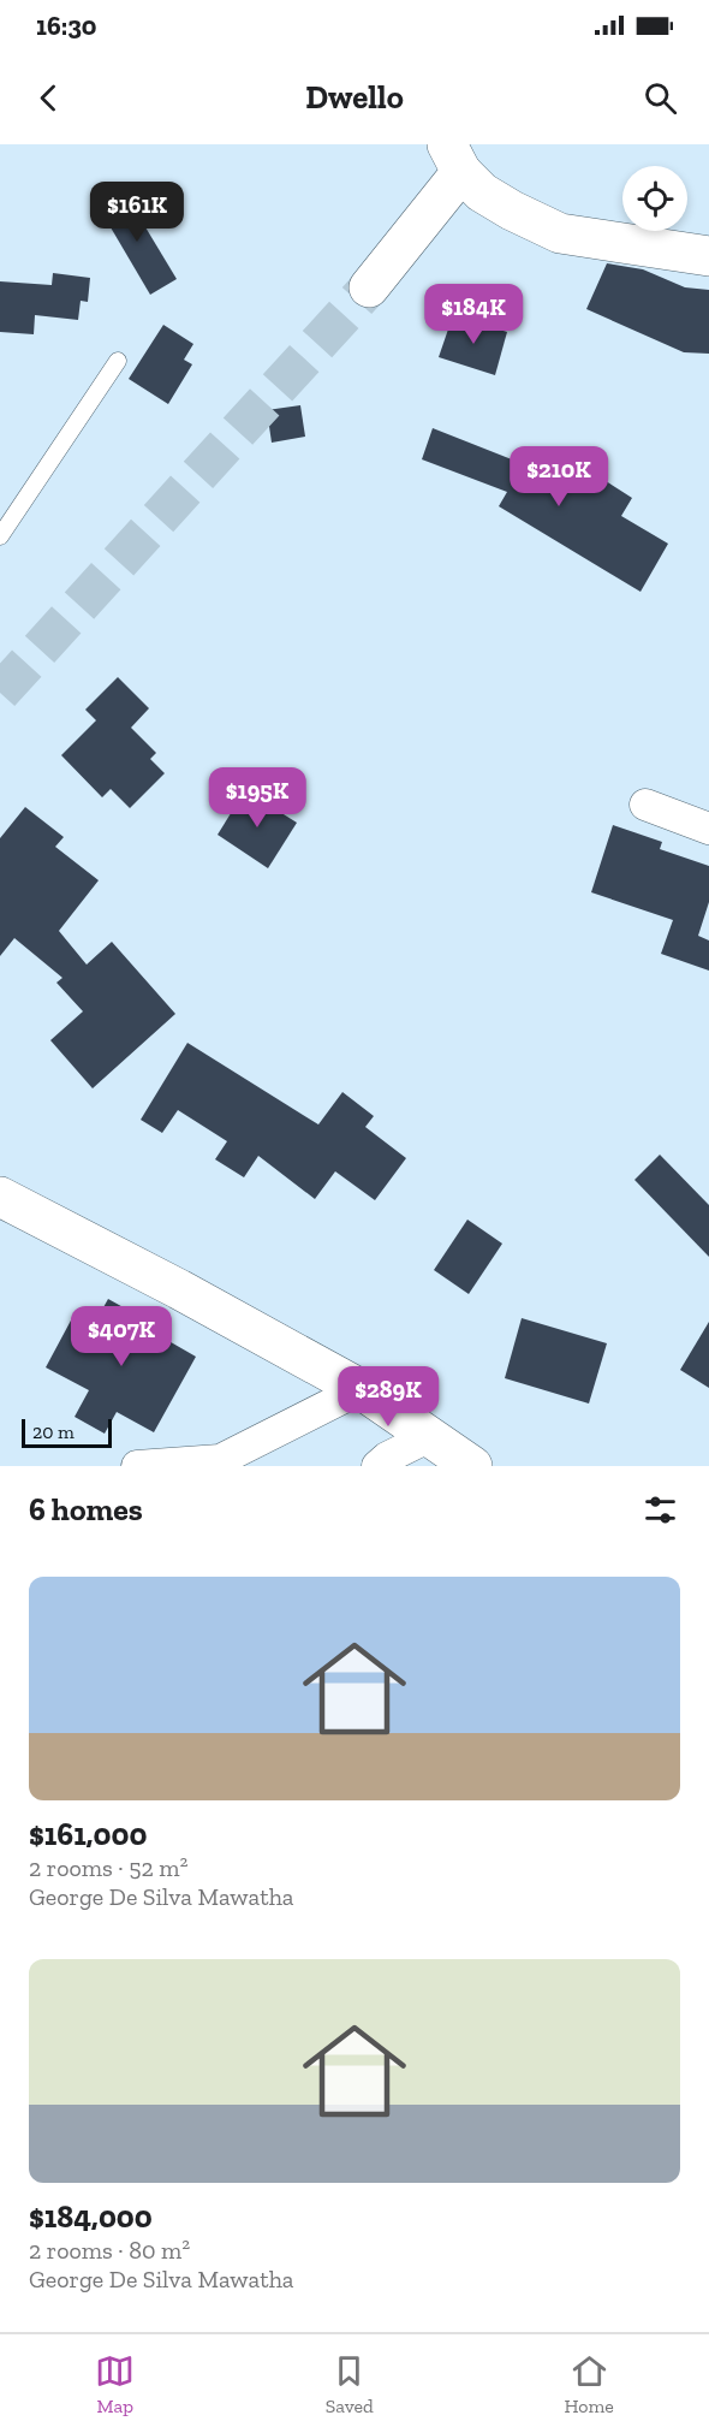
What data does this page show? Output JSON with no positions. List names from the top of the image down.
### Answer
{
  "scale_bar": "20 m",
  "page": {
    "status": "16:30",
    "header": "Dwello",
    "price": [
      "$161K",
      "$184K",
      "$210K",
      "$195K",
      "$407K",
      "$289K"
    ],
    "scale": "20 m",
    "heading": "6 homes",
    "list": [
      {
        "name": "$161,000",
        "note": "2 rooms · 52 m² · George De Silva Mawatha"
      },
      {
        "name": "$184,000",
        "note": "2 rooms · 80 m² · George De Silva Mawatha"
      }
    ],
    "tabs": ["Map", "Saved", "Home"]
  }
}
